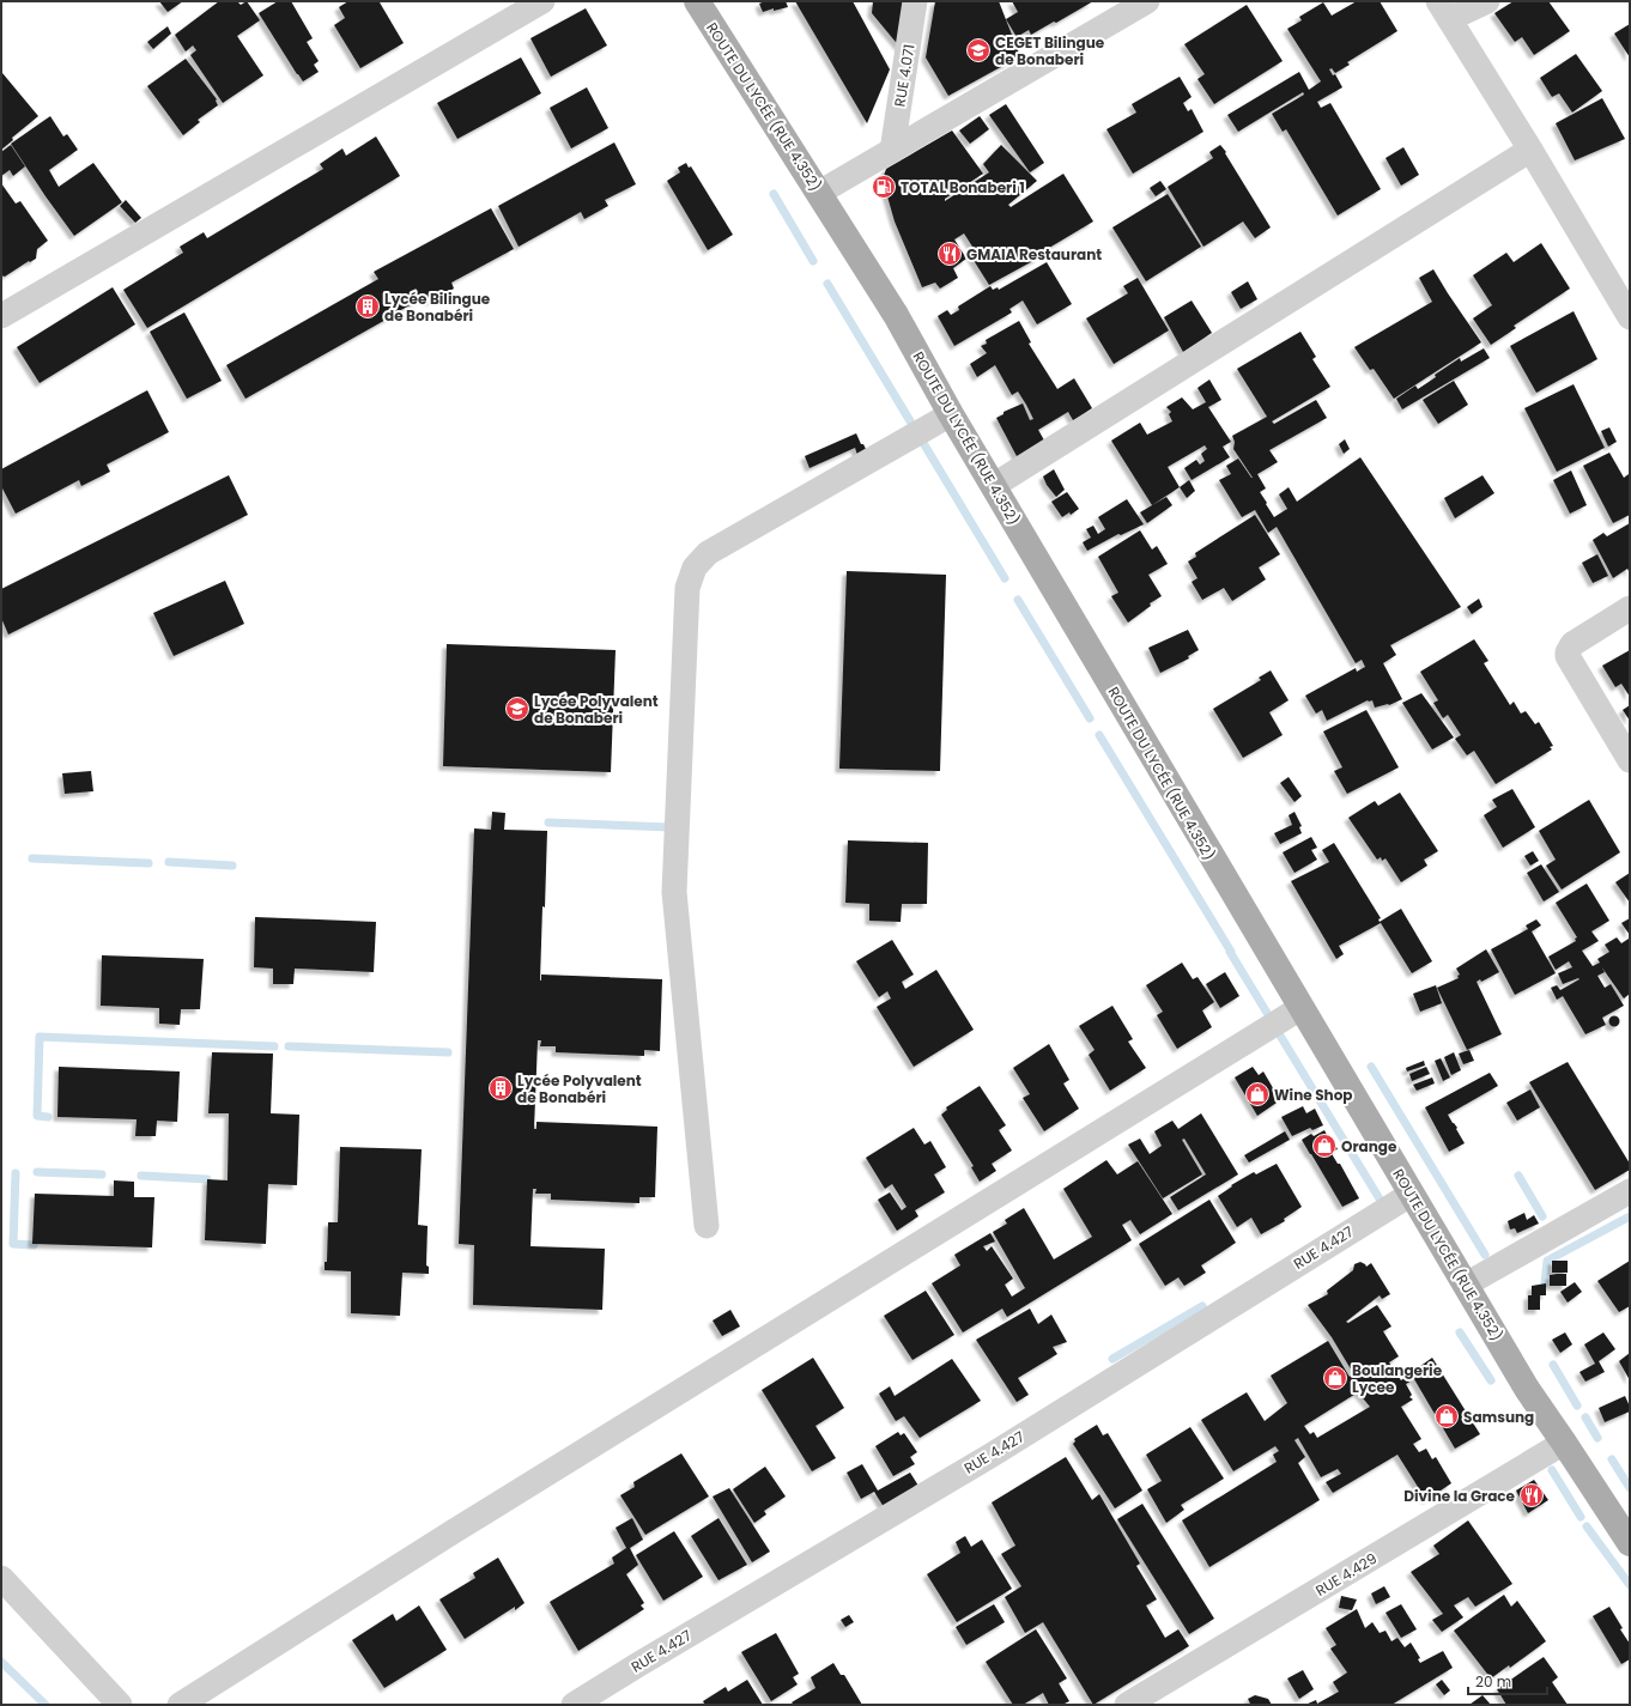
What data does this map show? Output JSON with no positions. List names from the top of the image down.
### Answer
{
  "streets": {
    "main road": ["ROUTE DU LYCÉE (RUE 4.352)"],
    "street": ["RUE 4.071", "RUE 4.427", "RUE 4.429"]
  },
  "crossings": [
    ["ROUTE DU LYCÉE (RUE 4.352)", "RUE 4.427"],
    ["ROUTE DU LYCÉE (RUE 4.352)", "RUE 4.429"]
  ],
  "places": {
    "school or university": ["CEGET Bilingue de Bonaberi", "Lycée Polyvalent de Bonaberi"],
    "fuel station": ["TOTAL Bonaberi 1"],
    "restaurant": ["GMAIA Restaurant", "Divine la Grace"],
    "building": ["Lycée Bilingue de Bonabéri", "Lycée Polyvalent de Bonabéri"],
    "shop": [
      "Wine Shop",
      "Orange",
      "Boulangerie Lycee",
      "Samsung"
    ]
  },
  "scale_bar": "20 m"
}
